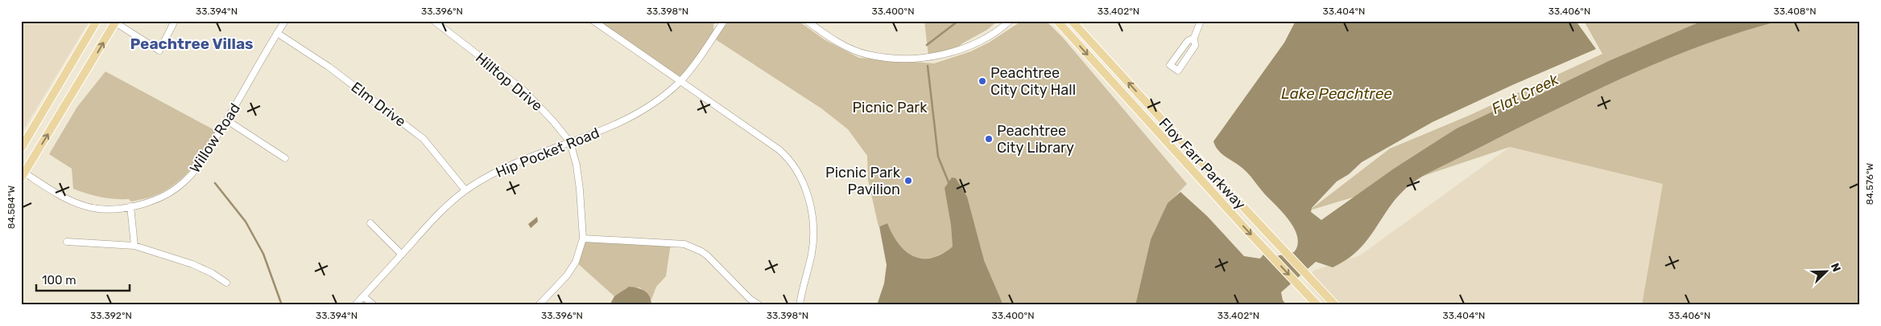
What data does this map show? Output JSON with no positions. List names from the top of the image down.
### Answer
{
  "streets": {
    "main road": ["Floy Farr Parkway"],
    "street": [
      "Hilltop Drive",
      "Elm Drive",
      "Willow Road",
      "Hip Pocket Road"
    ]
  },
  "crossings": [
    ["Hilltop Drive", "Hip Pocket Road"],
    ["Elm Drive", "Willow Road"],
    ["Elm Drive", "Hip Pocket Road"]
  ],
  "districts": ["Peachtree Villas"],
  "water": ["Lake Peachtree", "Flat Creek"],
  "parks": ["Picnic Park"],
  "places": ["Peachtree City City Hall", "Peachtree City Library", "Picnic Park Pavilion"],
  "scale_bar": "100 m",
  "north": "top right",
  "coordinates": [
    "33.394°N",
    "33.396°N",
    "33.398°N",
    "33.400°N",
    "33.402°N",
    "33.404°N",
    "33.406°N",
    "33.408°N",
    "84.576°W",
    "84.584°W",
    "33.392°N"
  ]
}
